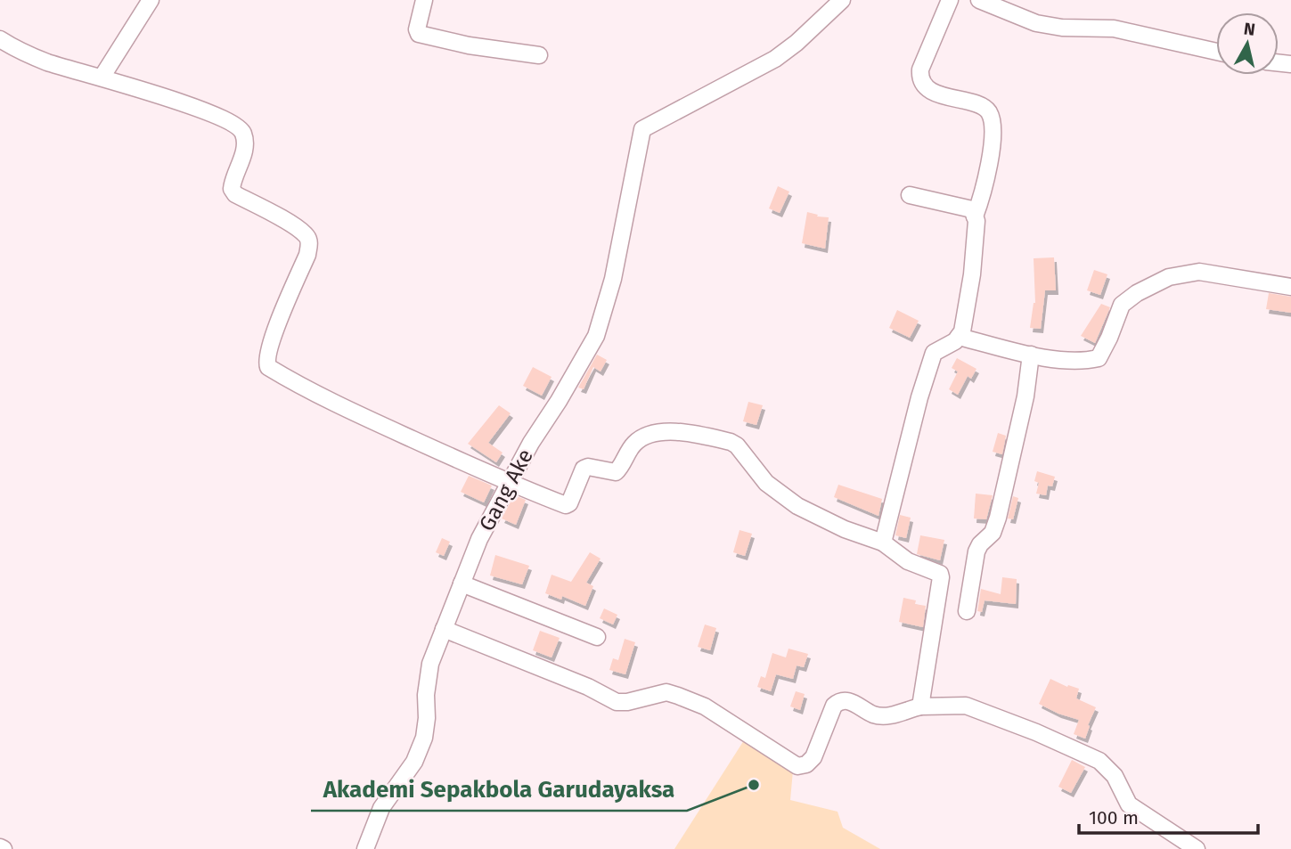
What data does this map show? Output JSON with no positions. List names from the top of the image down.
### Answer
{
  "streets": {
    "street": ["Gang Ake"]
  },
  "places": ["Akademi Sepakbola Garudayaksa"],
  "scale_bar": "100 m",
  "north": "top"
}
